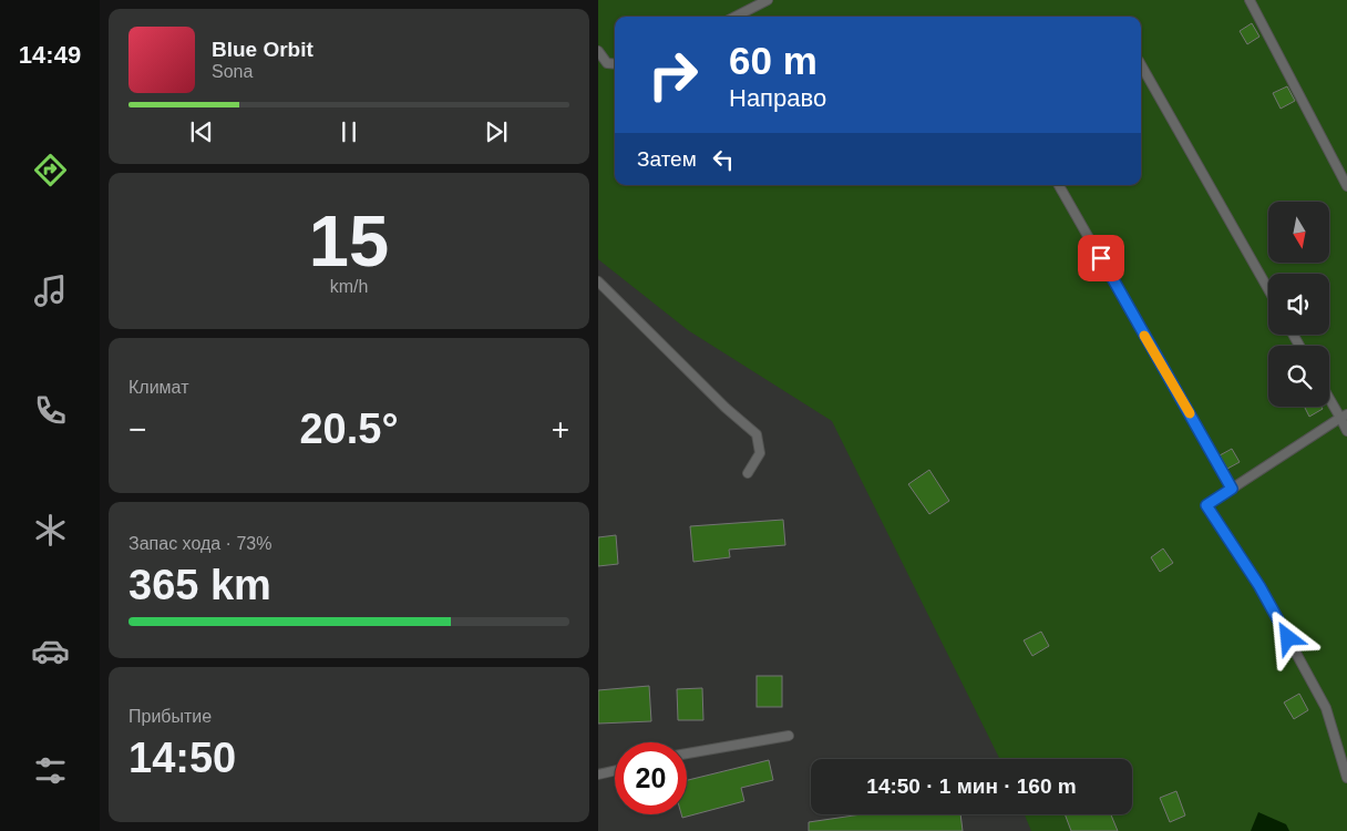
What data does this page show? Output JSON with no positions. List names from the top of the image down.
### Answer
{
  "north": "bottom",
  "page": {
    "tabs": "14:49",
    "turn": ["60 m", "Направо"],
    "song": ["Blue Orbit", "Sona"],
    "then": "Затем",
    "tile": [
      ["15", "km/h"],
      "Климат",
      ["Запас хода · 73%", "365 km"],
      ["Прибытие", "14:50"]
    ],
    "heat": ["−", "20.5°", "+"],
    "limit": "20",
    "trip": "14:50 · 1 мин · 160 m"
  }
}
